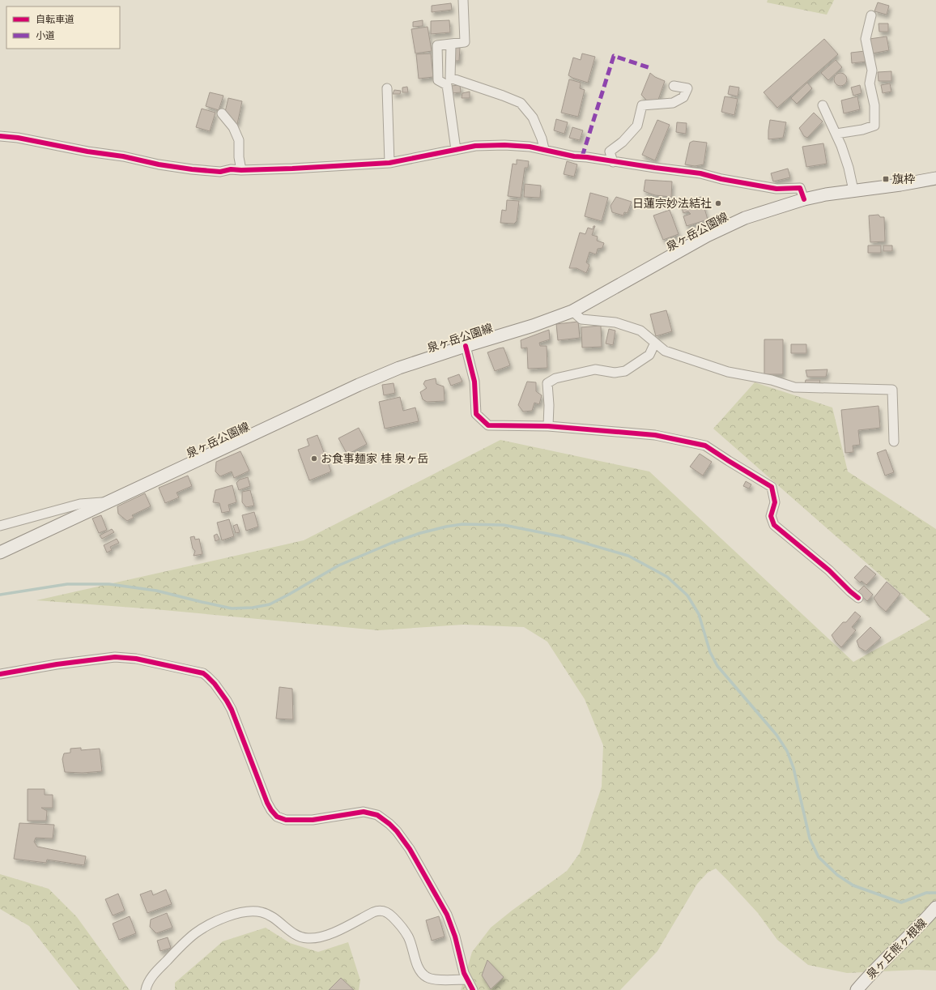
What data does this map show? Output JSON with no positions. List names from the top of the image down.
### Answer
{
  "streets": {
    "main road": ["泉ヶ岳公園線", "泉ヶ丘熊ヶ根線"]
  },
  "places": {
    "transit": ["旗枠"],
    "other": ["日蓮宗妙法結社", "お食事麺家 桂 泉ヶ岳"]
  },
  "legend": ["自転車道", "小道"]
}
